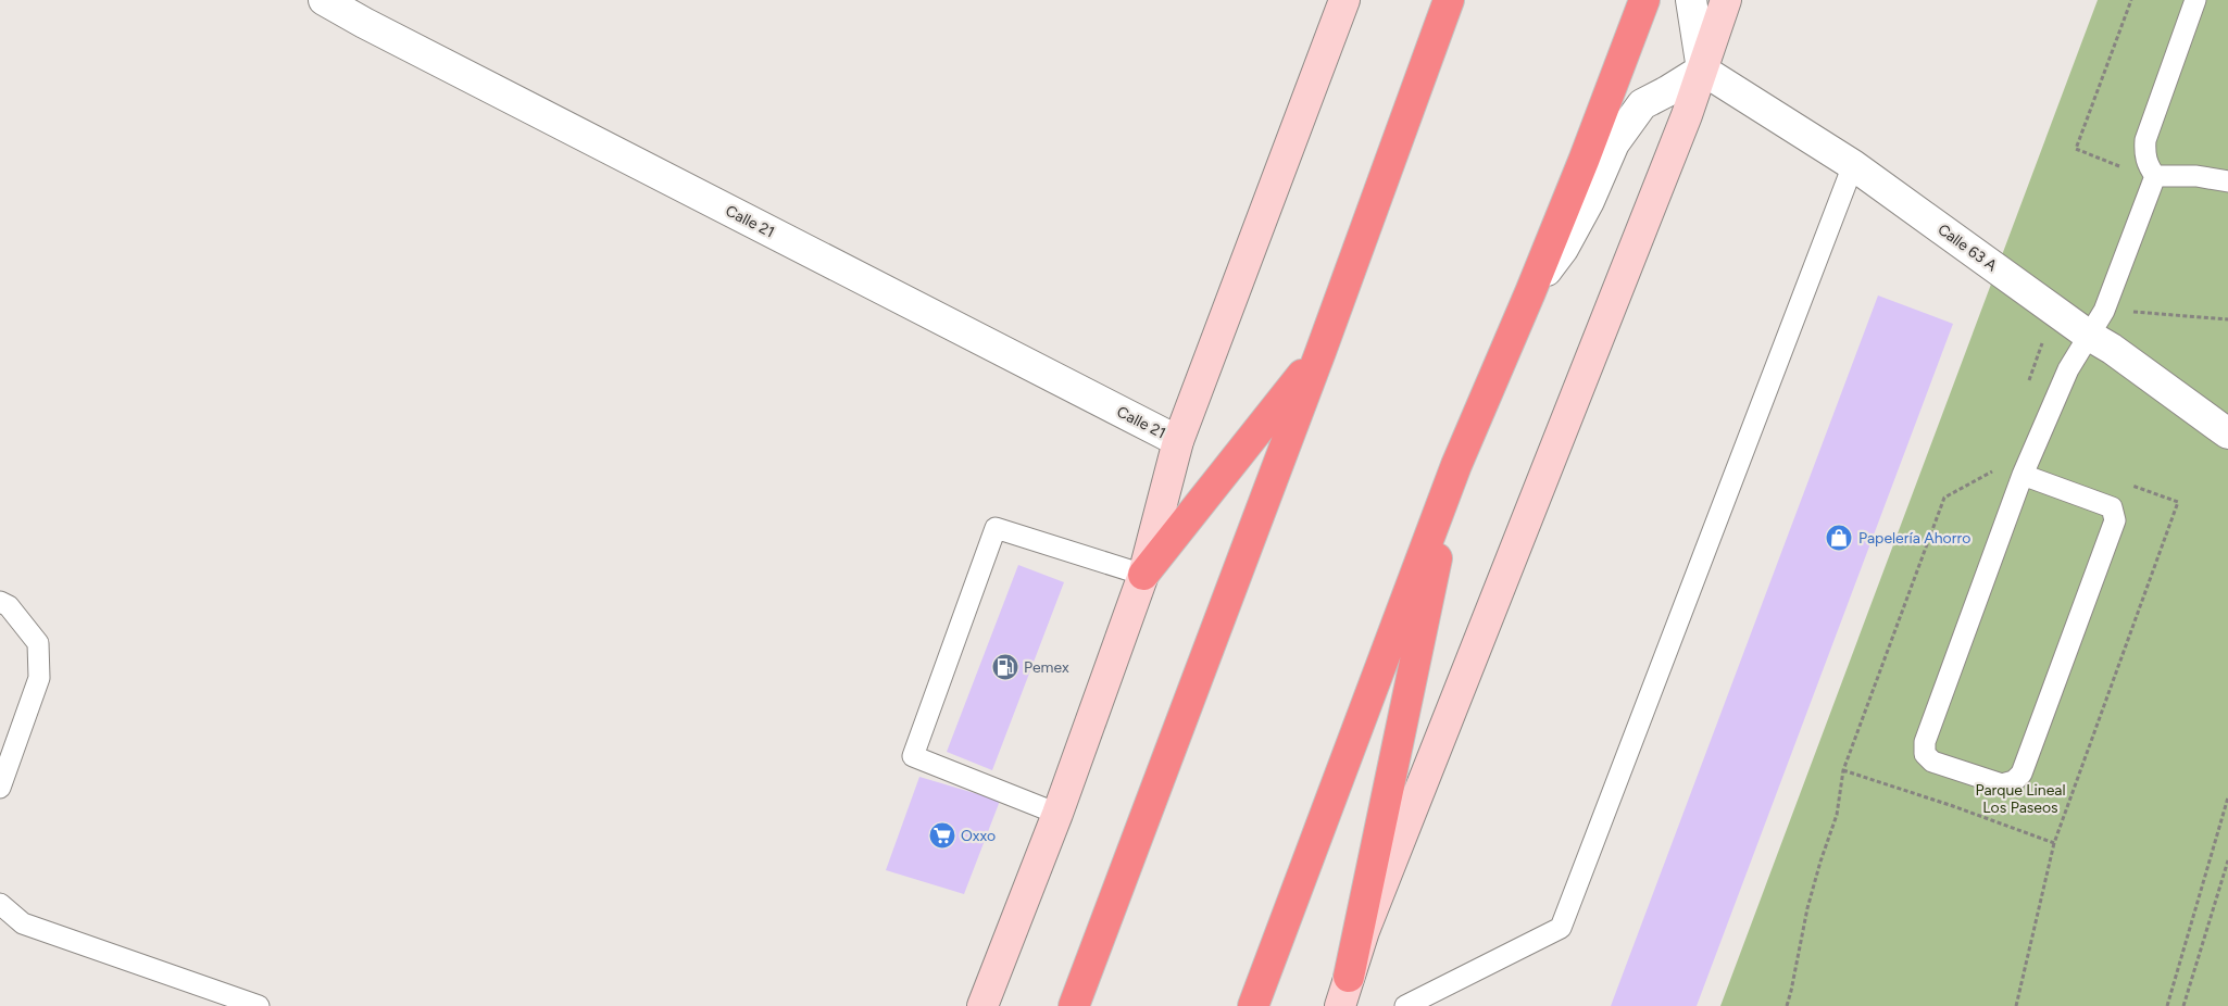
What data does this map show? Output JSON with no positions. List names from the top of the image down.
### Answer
{
  "streets": {
    "street": ["Calle 21", "Calle 63 A"]
  },
  "parks": ["Parque Lineal Los Paseos"],
  "places": {
    "shop": ["Papelería Ahorro"],
    "fuel station": ["Pemex"],
    "supermarket": ["Oxxo"]
  }
}
